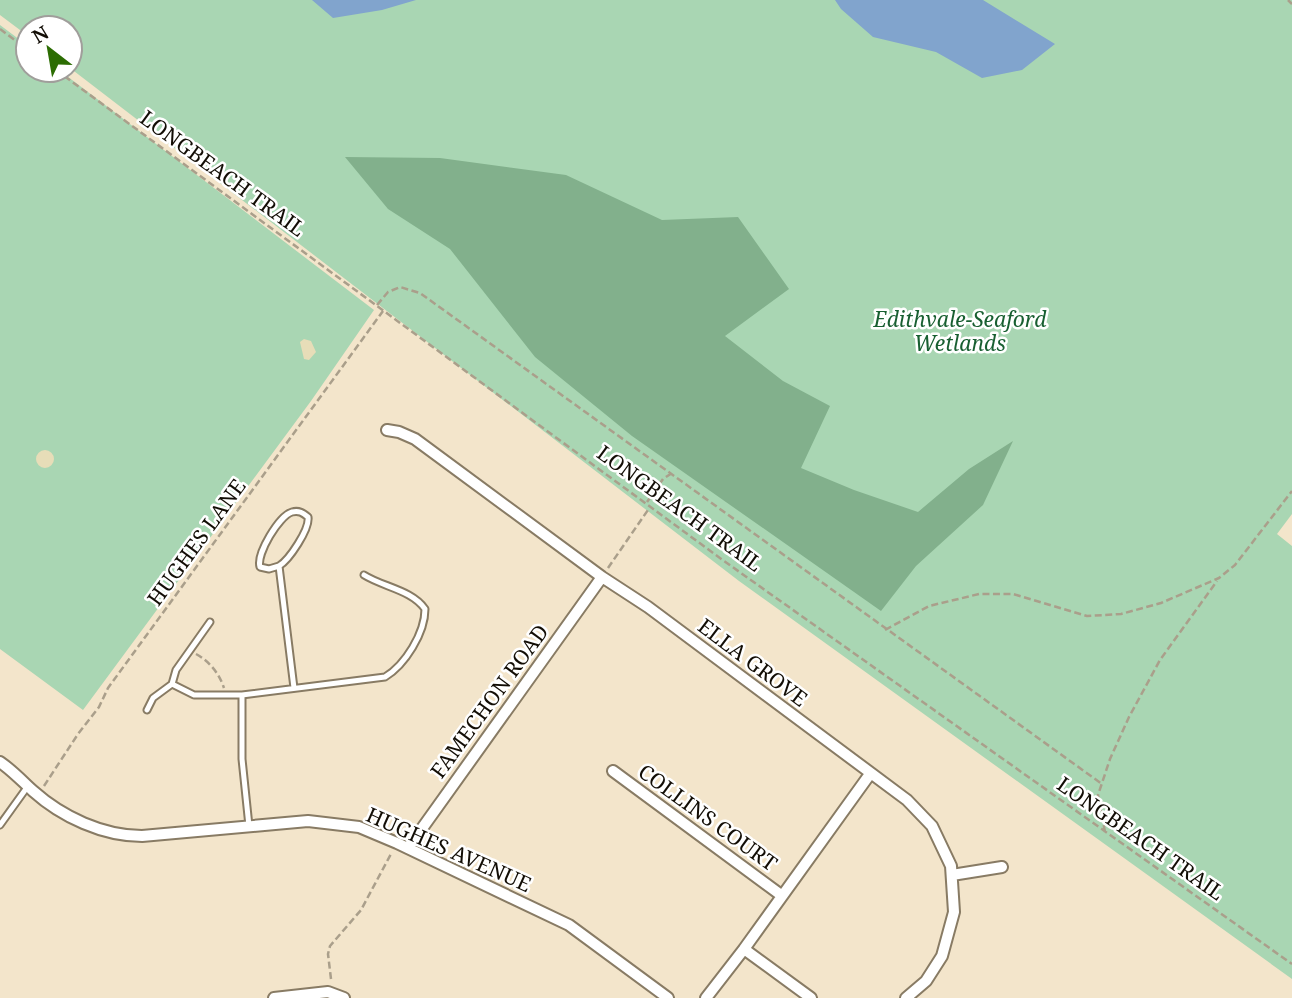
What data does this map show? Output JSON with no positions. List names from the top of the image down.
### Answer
{
  "streets": {
    "street": [
      "ELLA GROVE",
      "FAMECHON ROAD",
      "COLLINS COURT",
      "HUGHES AVENUE"
    ],
    "path": ["LONGBEACH TRAIL", "HUGHES LANE"]
  },
  "crossings": [
    ["LONGBEACH TRAIL", "HUGHES LANE"],
    ["HUGHES LANE", "HUGHES AVENUE"],
    ["ELLA GROVE", "FAMECHON ROAD"],
    ["FAMECHON ROAD", "HUGHES AVENUE"]
  ],
  "parks": ["Edithvale-Seaford Wetlands"],
  "north": "top left"
}
